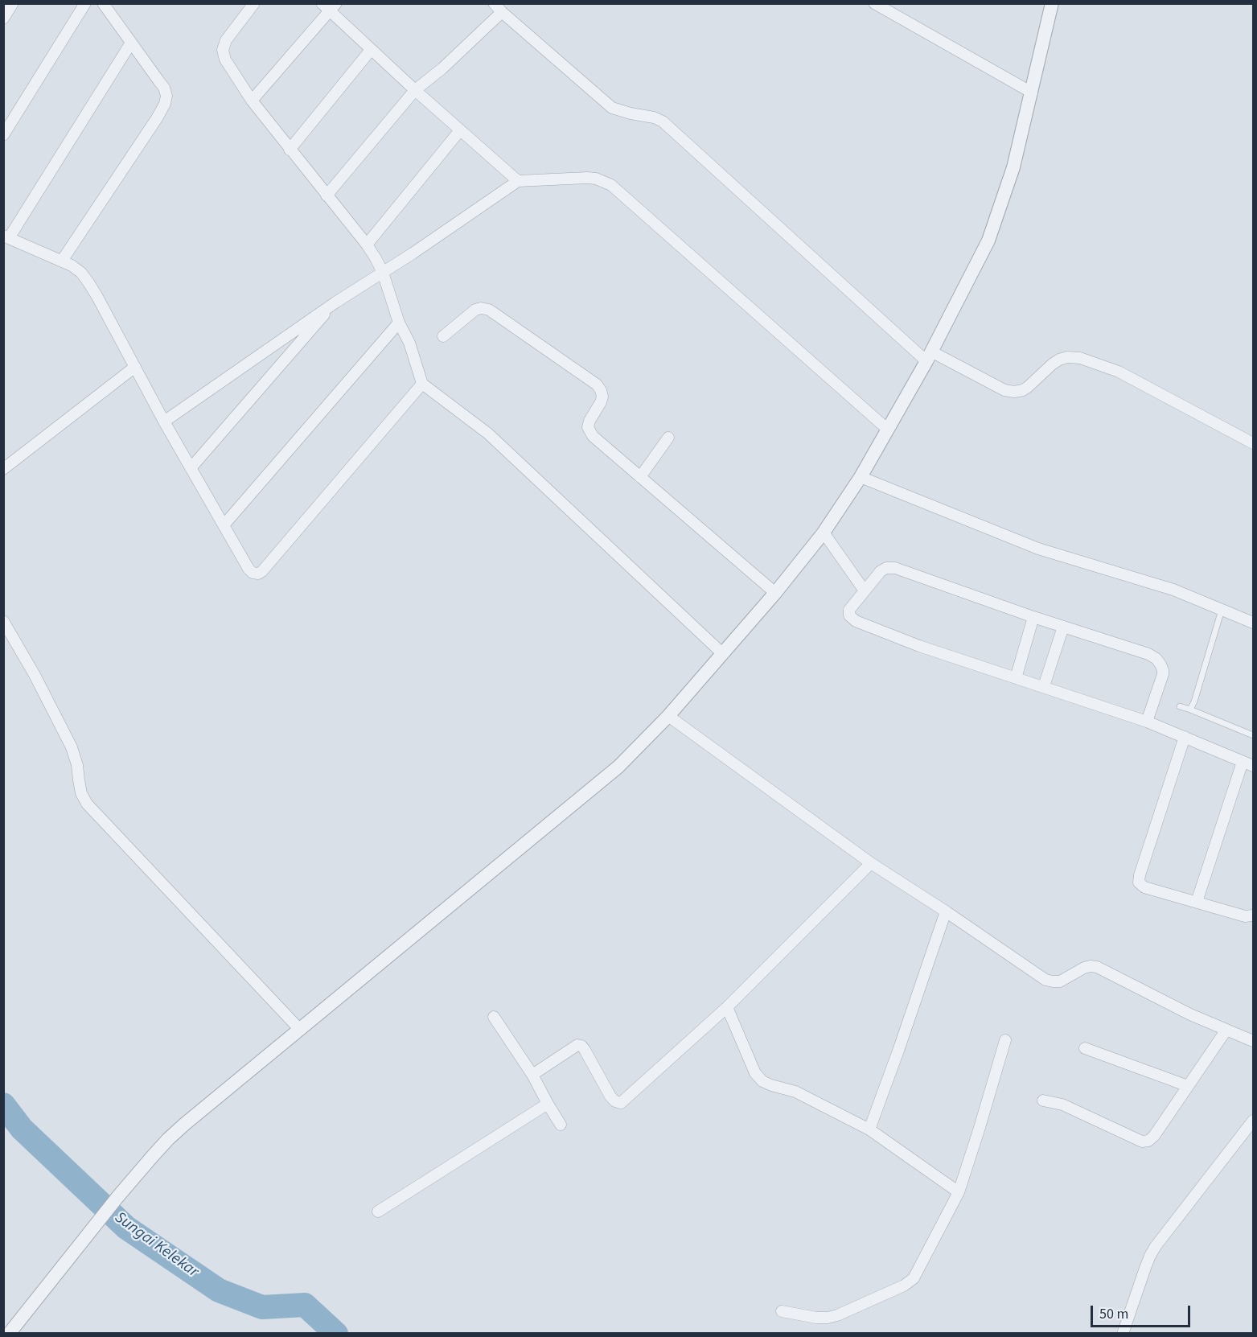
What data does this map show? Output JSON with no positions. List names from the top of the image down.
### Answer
{
  "water": ["Sungai Kelekar"],
  "scale_bar": "50 m"
}
